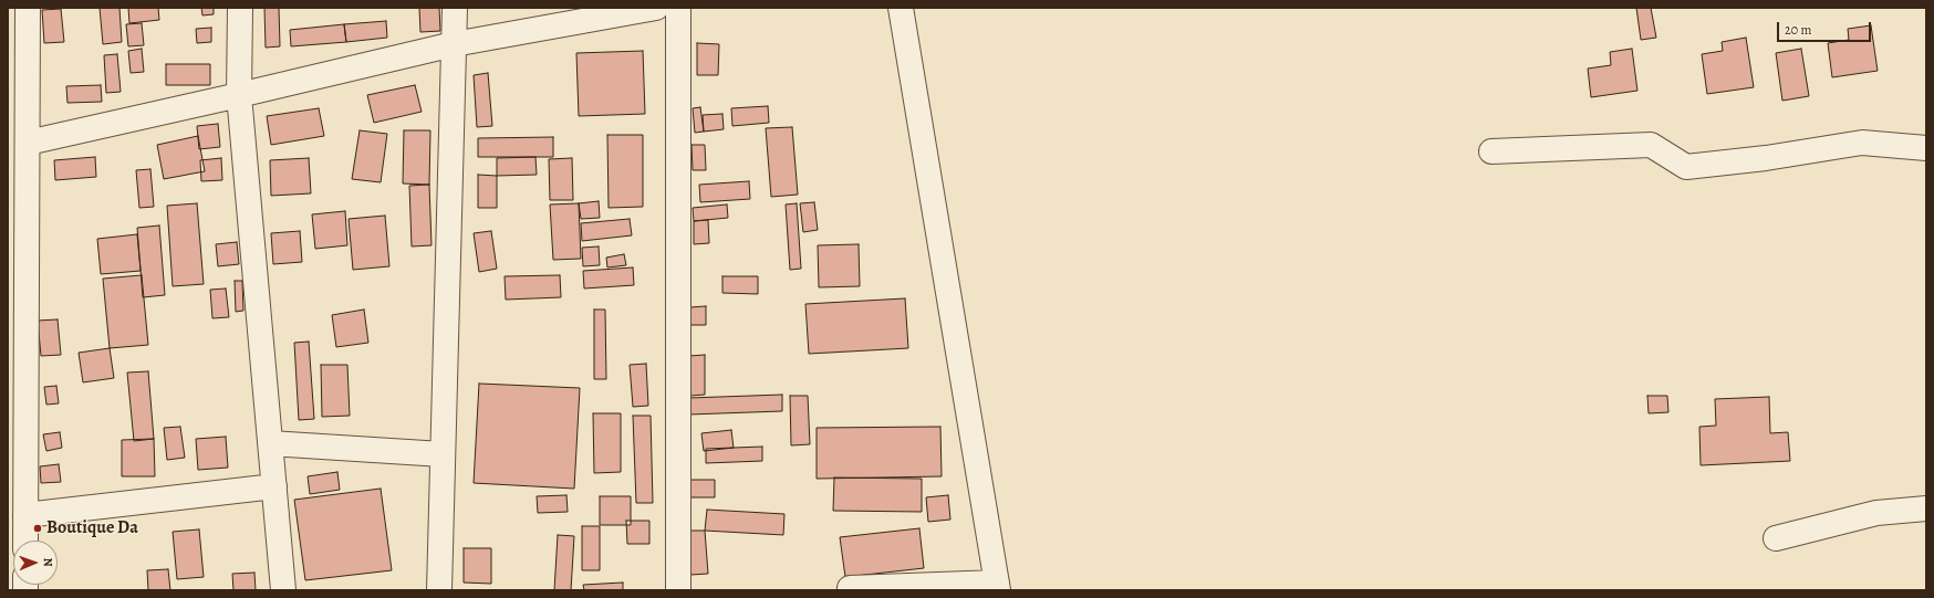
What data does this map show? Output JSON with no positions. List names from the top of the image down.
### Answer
{
  "places": ["Boutique Da"],
  "scale_bar": "20 m",
  "north": "right"
}
